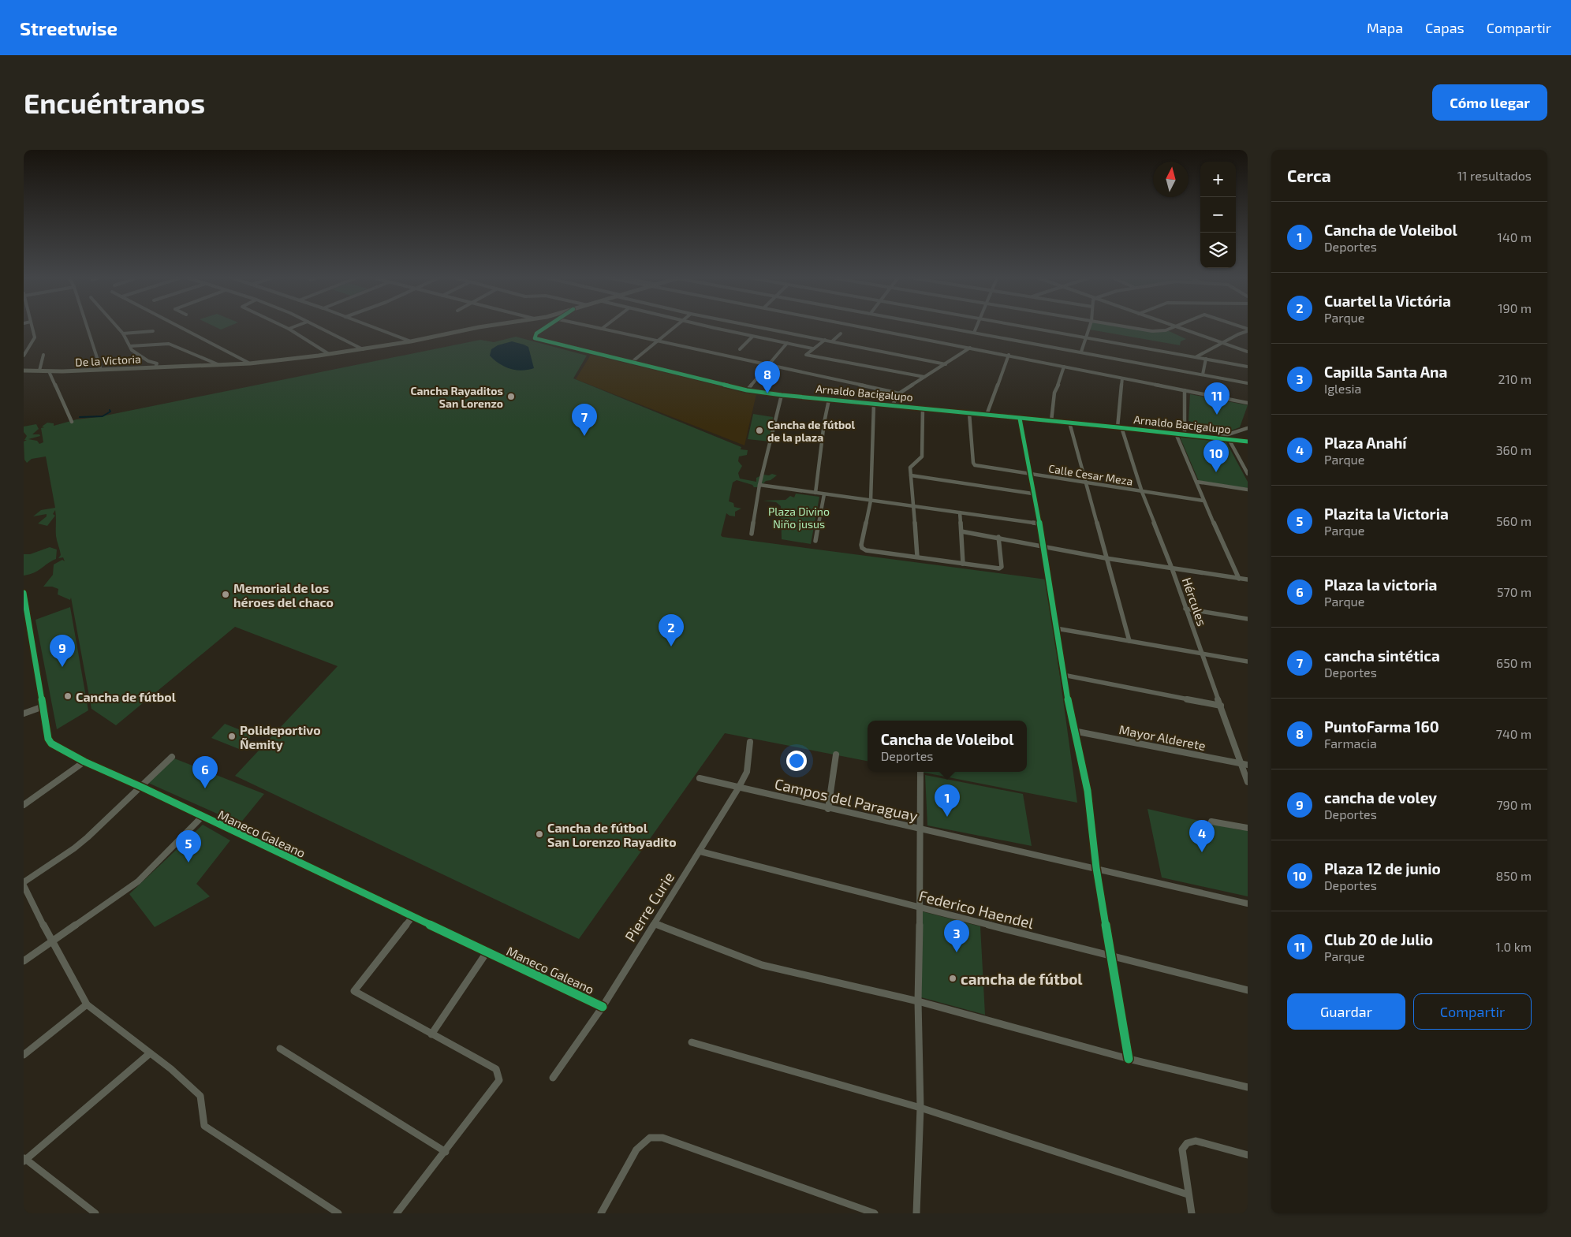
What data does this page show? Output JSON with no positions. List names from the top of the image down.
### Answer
{
  "streets": {
    "main road": ["De la Victoria"],
    "street": [
      "Arnaldo Bacigalupo",
      "Calle Cesar Meza",
      "Hércules",
      "Mayor Alderete",
      "Campos del Paraguay",
      "Maneco Galeano",
      "Pierre Curie",
      "Federico Haendel"
    ]
  },
  "crossings": [
    ["Arnaldo Bacigalupo", "Calle Cesar Meza"],
    ["Arnaldo Bacigalupo", "Hércules"],
    ["Calle Cesar Meza", "Hércules"],
    ["Hércules", "Mayor Alderete"],
    ["Campos del Paraguay", "Pierre Curie"],
    ["Maneco Galeano", "Pierre Curie"],
    ["Pierre Curie", "Federico Haendel"]
  ],
  "parks": ["Plaza Divino Niño jusus"],
  "places": [
    "Cancha Rayaditos San Lorenzo",
    "Cancha de fútbol de la plaza",
    "Memorial de los héroes del chaco",
    "Cancha de fútbol",
    "Polideportivo Ñemity",
    "Cancha de fútbol San Lorenzo Rayadito",
    "camcha de fútbol"
  ],
  "north": "top",
  "page": {
    "header": "Streetwise",
    "nav": ["Mapa", "Capas", "Compartir"],
    "buttons": [
      "Cómo llegar",
      ["Guardar", "Compartir"]
    ],
    "title": "Encuéntranos",
    "heading": ["Cerca", "11 resultados"],
    "map_buttons": ["+", "−"],
    "list": [
      {
        "mark": "1",
        "name": "Cancha de Voleibol",
        "note": "Deportes",
        "value": "140 m"
      },
      {
        "mark": "2",
        "name": "Cuartel la Victória",
        "note": "Parque",
        "value": "190 m"
      },
      {
        "mark": "3",
        "name": "Capilla Santa Ana",
        "note": "Iglesia",
        "value": "210 m"
      },
      {
        "mark": "4",
        "name": "Plaza Anahí",
        "note": "Parque",
        "value": "360 m"
      },
      {
        "mark": "5",
        "name": "Plazita la Victoria",
        "note": "Parque",
        "value": "560 m"
      },
      {
        "mark": "6",
        "name": "Plaza la victoria",
        "note": "Parque",
        "value": "570 m"
      },
      {
        "mark": "7",
        "name": "cancha sintética",
        "note": "Deportes",
        "value": "650 m"
      },
      {
        "mark": "8",
        "name": "PuntoFarma 160",
        "note": "Farmacia",
        "value": "740 m"
      },
      {
        "mark": "9",
        "name": "cancha de voley",
        "note": "Deportes",
        "value": "790 m"
      },
      {
        "mark": "10",
        "name": "Plaza 12 de junio",
        "note": "Deportes",
        "value": "850 m"
      },
      {
        "mark": "11",
        "name": "Club 20 de Julio",
        "note": "Parque",
        "value": "1.0 km"
      }
    ],
    "pins": [
      "8",
      "11",
      "7",
      "10",
      "2",
      "9",
      "6",
      "1",
      "4",
      "5",
      "3"
    ],
    "popup": ["Cancha de Voleibol", "Deportes"]
  }
}
